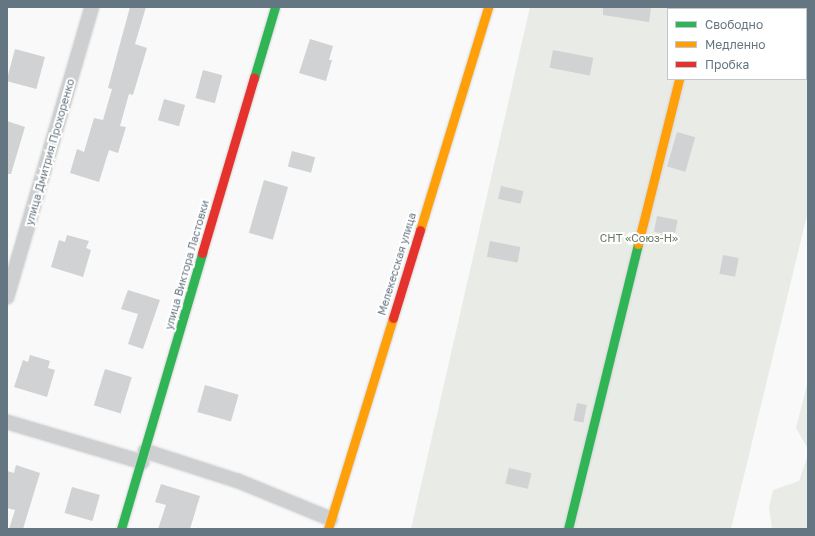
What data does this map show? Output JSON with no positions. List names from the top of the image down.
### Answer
{
  "streets": {
    "street": ["улица Дмитрия Прохоренко", "Мелекесская улица", "улица Виктора Ластовки"]
  },
  "parks": ["СНТ «Союз-Н»"],
  "legend": ["Свободно", "Медленно", "Пробка"]
}
